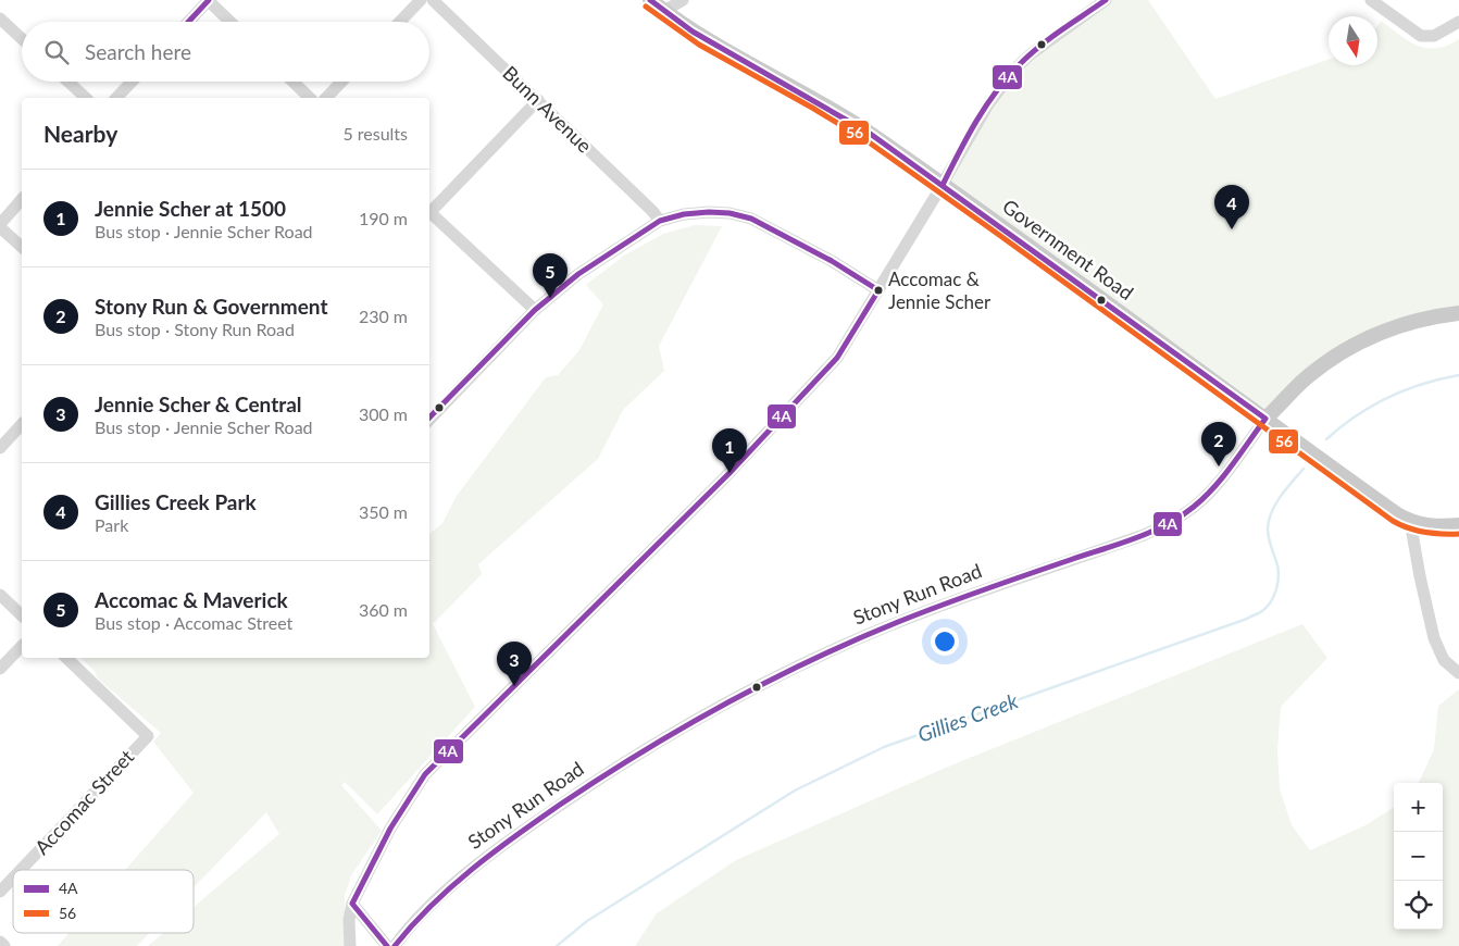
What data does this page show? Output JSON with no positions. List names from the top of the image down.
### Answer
{
  "streets": {
    "main road": ["Government Road", "Stony Run Road"],
    "street": ["Bunn Avenue", "Accomac Street"]
  },
  "crossings": [
    ["Government Road", "Stony Run Road"]
  ],
  "water": ["Gillies Creek"],
  "places": ["Accomac & Jennie Scher"],
  "lines": ["transit line 4A", "transit line 56"],
  "legend": ["4A", "56"],
  "north": "bottom",
  "page": {
    "search": "Search here",
    "heading": ["Nearby", "5 results"],
    "list": [
      {
        "mark": "1",
        "name": "Jennie Scher at 1500",
        "note": "Bus stop · Jennie Scher Road",
        "value": "190 m"
      },
      {
        "mark": "2",
        "name": "Stony Run & Government",
        "note": "Bus stop · Stony Run Road",
        "value": "230 m"
      },
      {
        "mark": "3",
        "name": "Jennie Scher & Central",
        "note": "Bus stop · Jennie Scher Road",
        "value": "300 m"
      },
      {
        "mark": "4",
        "name": "Gillies Creek Park",
        "note": "Park",
        "value": "350 m"
      },
      {
        "mark": "5",
        "name": "Accomac & Maverick",
        "note": "Bus stop · Accomac Street",
        "value": "360 m"
      }
    ],
    "pins": [
      "4",
      "5",
      "2",
      "1",
      "3"
    ],
    "map_buttons": ["+", "−"]
  }
}
